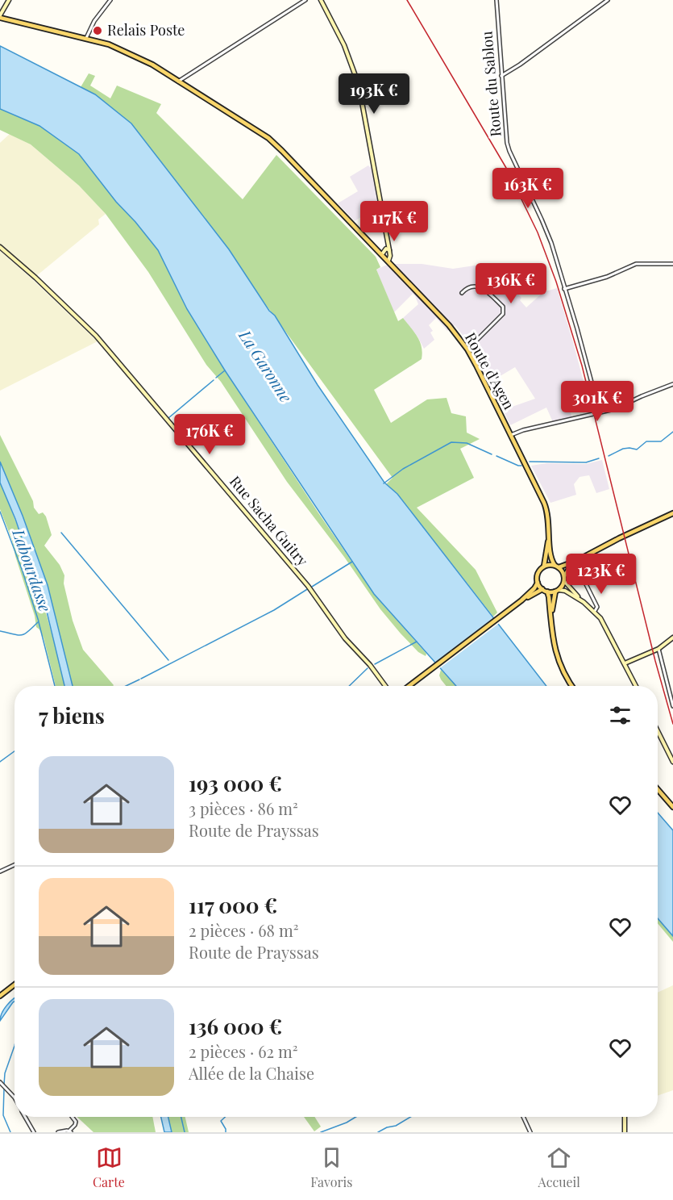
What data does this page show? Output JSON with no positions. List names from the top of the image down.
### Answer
{
  "streets": {
    "main road": ["Route d'Agen"],
    "street": ["Route du Sablou", "Rue Sacha Guitry"]
  },
  "water": ["La Garonne", "Labourdasse"],
  "places": ["Relais Poste"],
  "page": {
    "price": [
      "193K €",
      "163K €",
      "117K €",
      "136K €",
      "301K €",
      "176K €",
      "123K €"
    ],
    "heading": "7 biens",
    "list": [
      {
        "name": "193 000 €",
        "note": "3 pièces · 86 m² · Route de Prayssas"
      },
      {
        "name": "117 000 €",
        "note": "2 pièces · 68 m² · Route de Prayssas"
      },
      {
        "name": "136 000 €",
        "note": "2 pièces · 62 m² · Allée de la Chaise"
      }
    ],
    "tabs": ["Carte", "Favoris", "Accueil"]
  }
}
